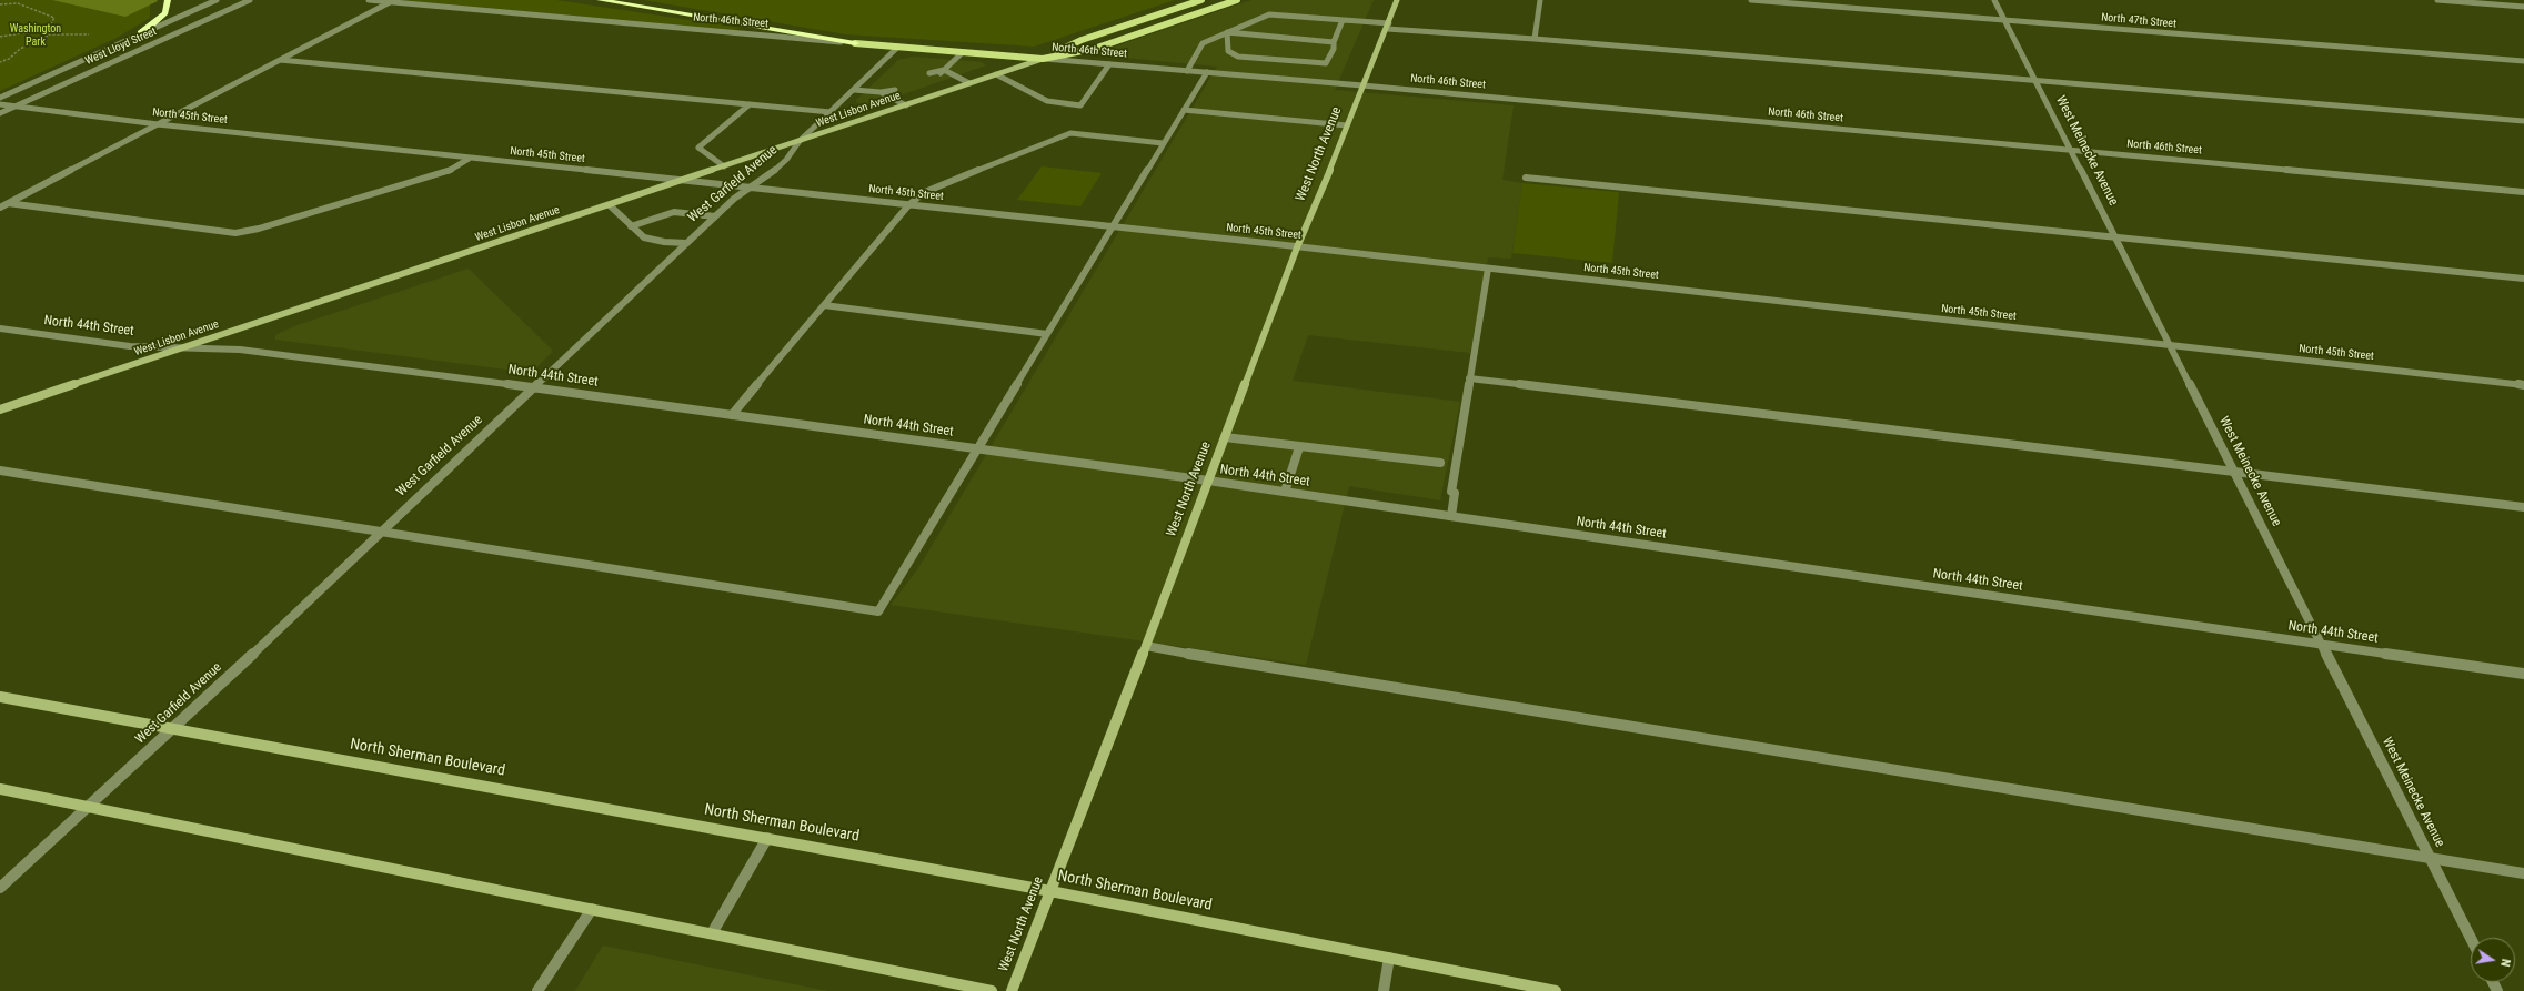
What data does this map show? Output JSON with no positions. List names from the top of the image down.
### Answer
{
  "streets": {
    "main road": [
      "North 46th Street",
      "West Lisbon Avenue",
      "West North Avenue",
      "North Sherman Boulevard"
    ],
    "street": [
      "North 47th Street",
      "West Lloyd Street",
      "North 45th Street",
      "West Meinecke Avenue",
      "West Garfield Avenue",
      "North 44th Street"
    ]
  },
  "crossings": [
    ["North 46th Street", "West Lisbon Avenue"],
    ["North 46th Street", "West Meinecke Avenue"],
    ["North 46th Street", "West North Avenue"],
    ["North 46th Street", "West Garfield Avenue"],
    ["North 47th Street", "West Meinecke Avenue"],
    ["West Lloyd Street", "North 45th Street"],
    ["West Lisbon Avenue", "North 45th Street"],
    ["West Lisbon Avenue", "West Garfield Avenue"],
    ["West Lisbon Avenue", "North 44th Street"],
    ["North 45th Street", "West Meinecke Avenue"],
    ["North 45th Street", "West North Avenue"],
    ["North 45th Street", "West Garfield Avenue"],
    ["West Meinecke Avenue", "North 44th Street"],
    ["West North Avenue", "North 44th Street"],
    ["West North Avenue", "North Sherman Boulevard"],
    ["West Garfield Avenue", "North 44th Street"],
    ["West Garfield Avenue", "North Sherman Boulevard"]
  ],
  "parks": ["Washington Park"],
  "north": "right"
}
